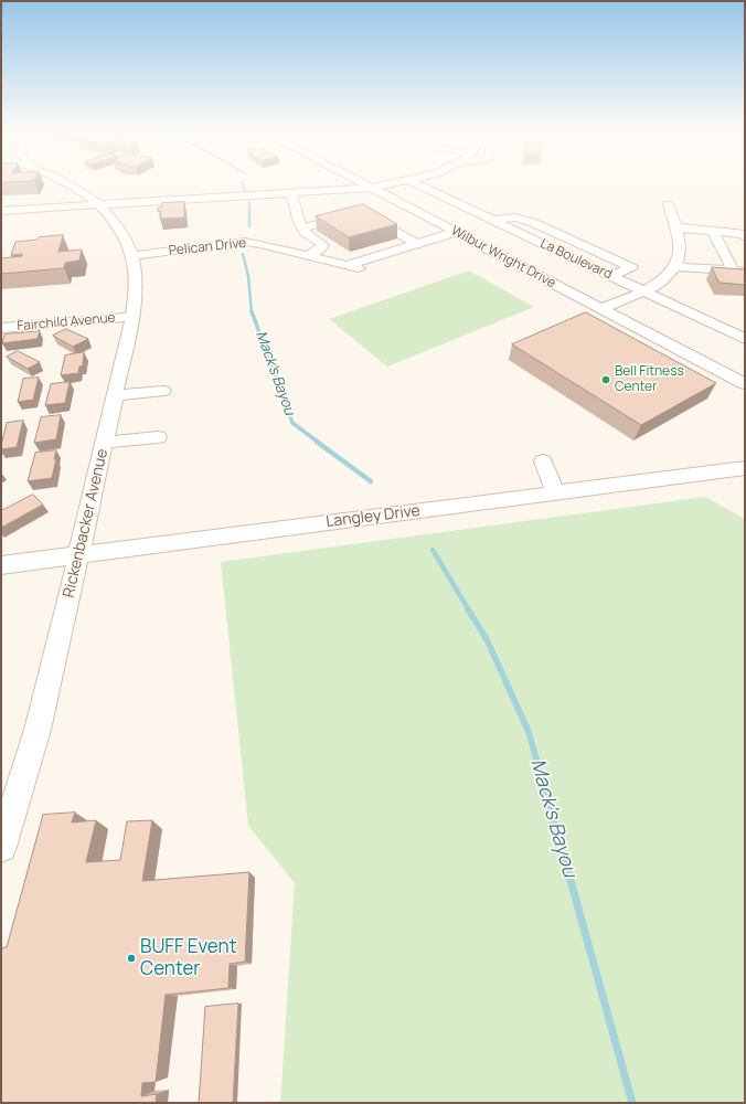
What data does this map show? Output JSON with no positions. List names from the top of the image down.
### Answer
{
  "streets": {
    "street": [
      "Pelican Drive",
      "Wilbur Wright Drive",
      "La Boulevard",
      "Fairchild Avenue",
      "Langley Drive",
      "Rickenbacker Avenue"
    ]
  },
  "crossings": [
    ["Pelican Drive", "Rickenbacker Avenue"],
    ["Fairchild Avenue", "Rickenbacker Avenue"],
    ["Langley Drive", "Rickenbacker Avenue"]
  ],
  "water": ["Mack's Bayou"],
  "places": ["Bell Fitness Center", "BUFF Event Center"]
}
